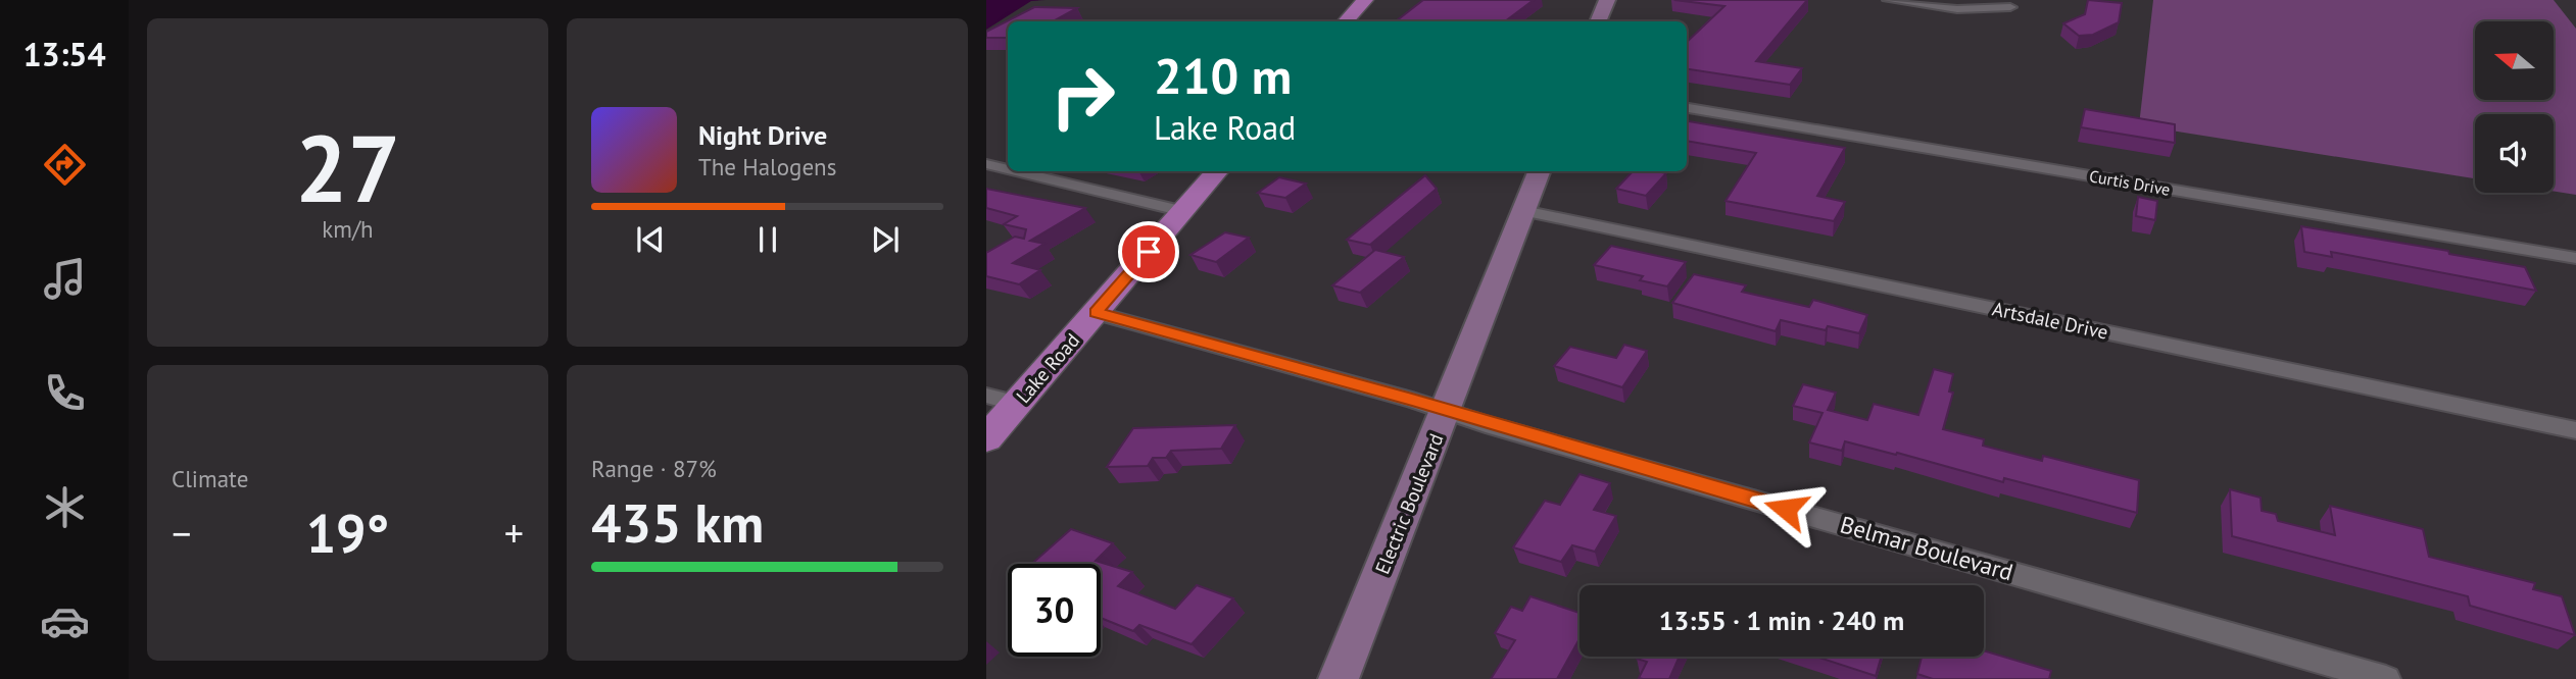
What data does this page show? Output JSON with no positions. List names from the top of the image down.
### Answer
{
  "streets": {
    "main road": ["Lake Road"],
    "street": [
      "Curtis Drive",
      "Artsdale Drive",
      "Electric Boulevard",
      "Belmar Boulevard"
    ]
  },
  "crossings": [
    ["Artsdale Drive", "Electric Boulevard"],
    ["Lake Road", "Belmar Boulevard"],
    ["Electric Boulevard", "Belmar Boulevard"]
  ],
  "north": "left",
  "page": {
    "tabs": "13:54",
    "tile": [
      ["27", "km/h"],
      "Climate",
      ["Range · 87%", "435 km"]
    ],
    "turn": ["210 m", "Lake Road"],
    "song": ["Night Drive", "The Halogens"],
    "heat": ["−", "19°", "+"],
    "limit": "30",
    "trip": "13:55 · 1 min · 240 m"
  }
}
